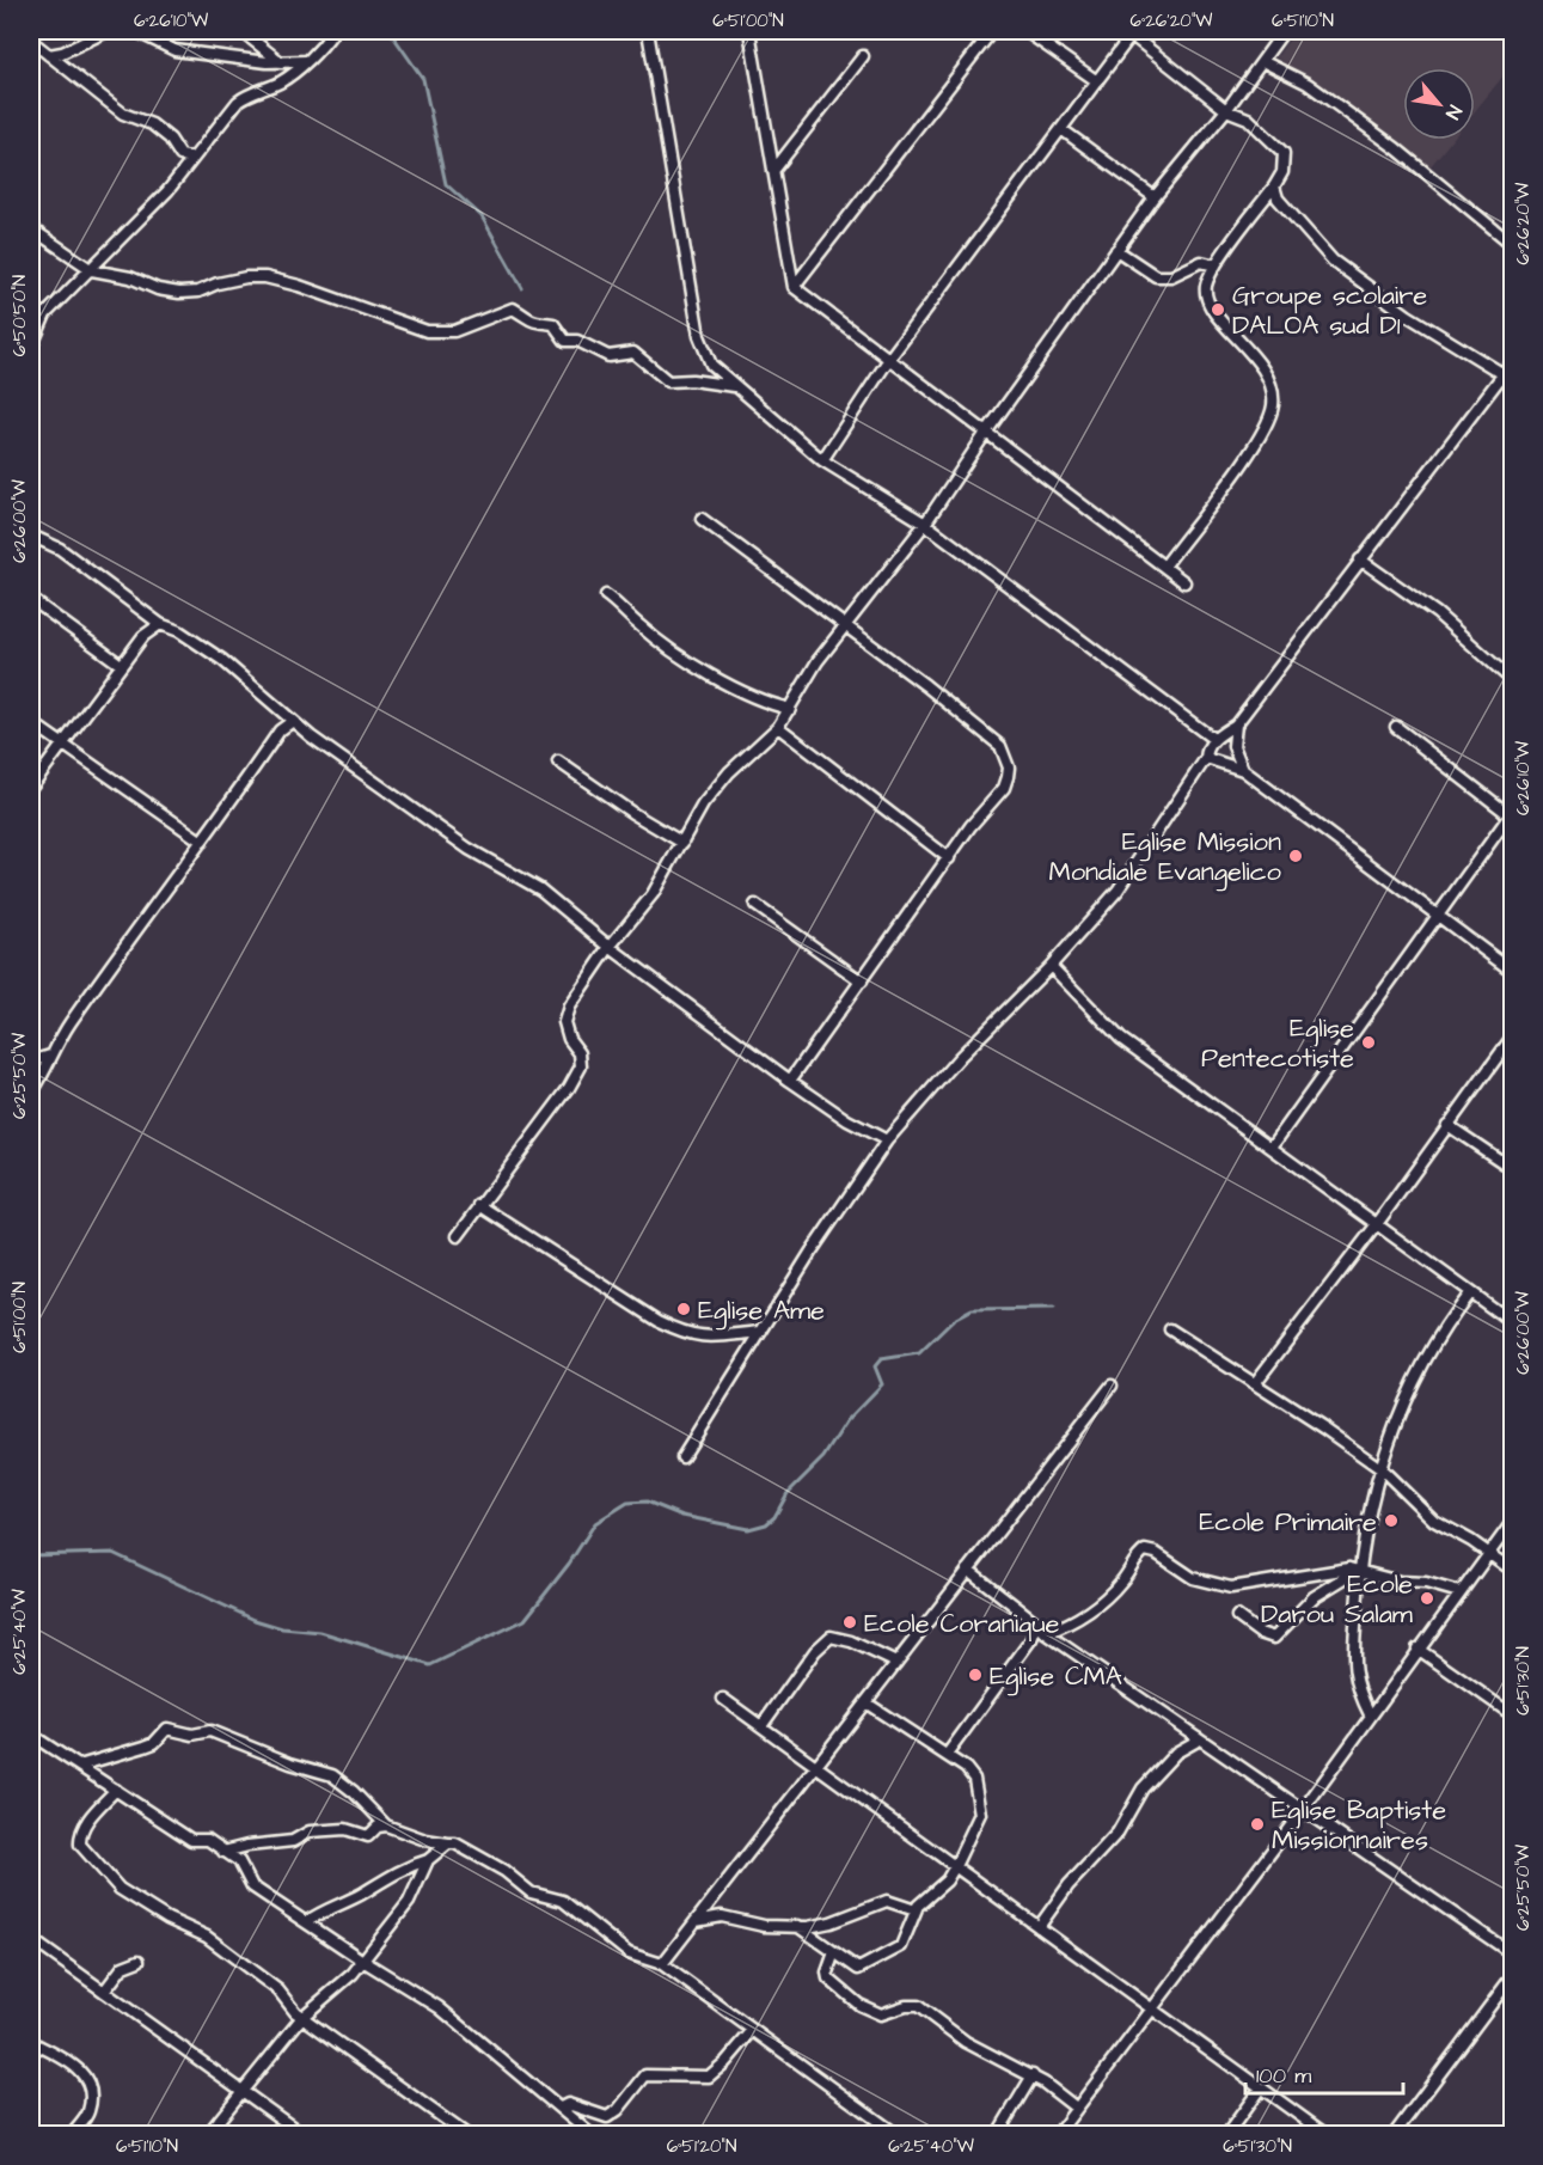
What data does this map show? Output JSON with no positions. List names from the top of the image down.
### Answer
{
  "places": [
    "Groupe scolaire DALOA sud D1",
    "Eglise Mission Mondiale Evangelico",
    "Eglise Pentecotiste",
    "Eglise Ame",
    "Ecole Primaire",
    "Ecole Darou Salam",
    "Ecole Coranique",
    "Eglise CMA",
    "Eglise Baptiste Missionnaires"
  ],
  "scale_bar": "100 m",
  "north": "bottom right",
  "coordinates": [
    "6°26'10\"W",
    "6°51'00\"N",
    "6°26'20\"W",
    "6°51'10\"N",
    "6°50'50\"N",
    "6°26'00\"W",
    "6°25'50\"W",
    "6°25'40\"W",
    "6°51'30\"N",
    "6°51'20\"N"
  ]
}
